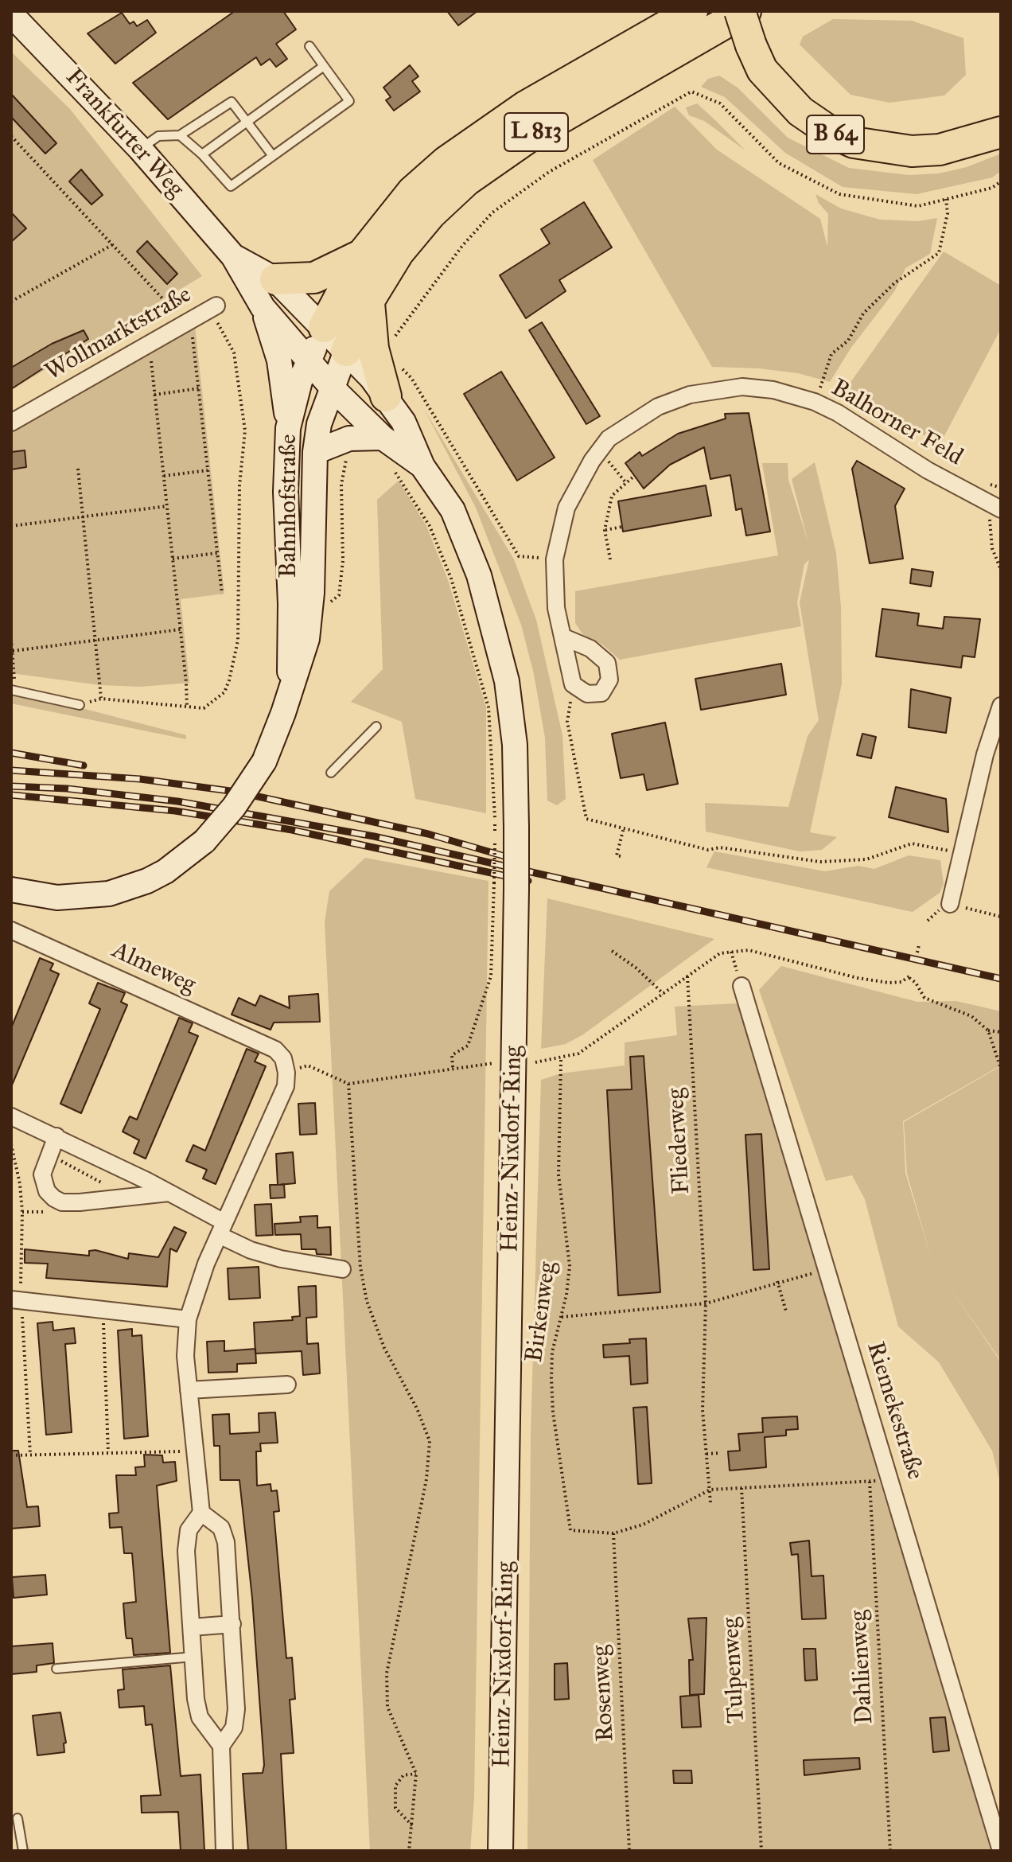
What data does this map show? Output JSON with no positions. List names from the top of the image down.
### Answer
{
  "streets": {
    "highway": ["L 813", "B 64"],
    "main road": ["Frankfurter Weg", "Bahnhofstraße", "Heinz-Nixdorf-Ring"],
    "street": [
      "Wollmarktstraße",
      "Balhorner Feld",
      "Almeweg",
      "Riemekestraße"
    ],
    "path": [
      "Fliederweg",
      "Birkenweg",
      "Dahlienweg",
      "Tulpenweg",
      "Rosenweg"
    ]
  },
  "crossings": [
    ["L 813", "Frankfurter Weg"],
    ["L 813", "Bahnhofstraße"],
    ["Frankfurter Weg", "Bahnhofstraße"],
    ["Frankfurter Weg", "Heinz-Nixdorf-Ring"],
    ["Bahnhofstraße", "Heinz-Nixdorf-Ring"],
    ["Birkenweg", "Rosenweg"]
  ]
}
